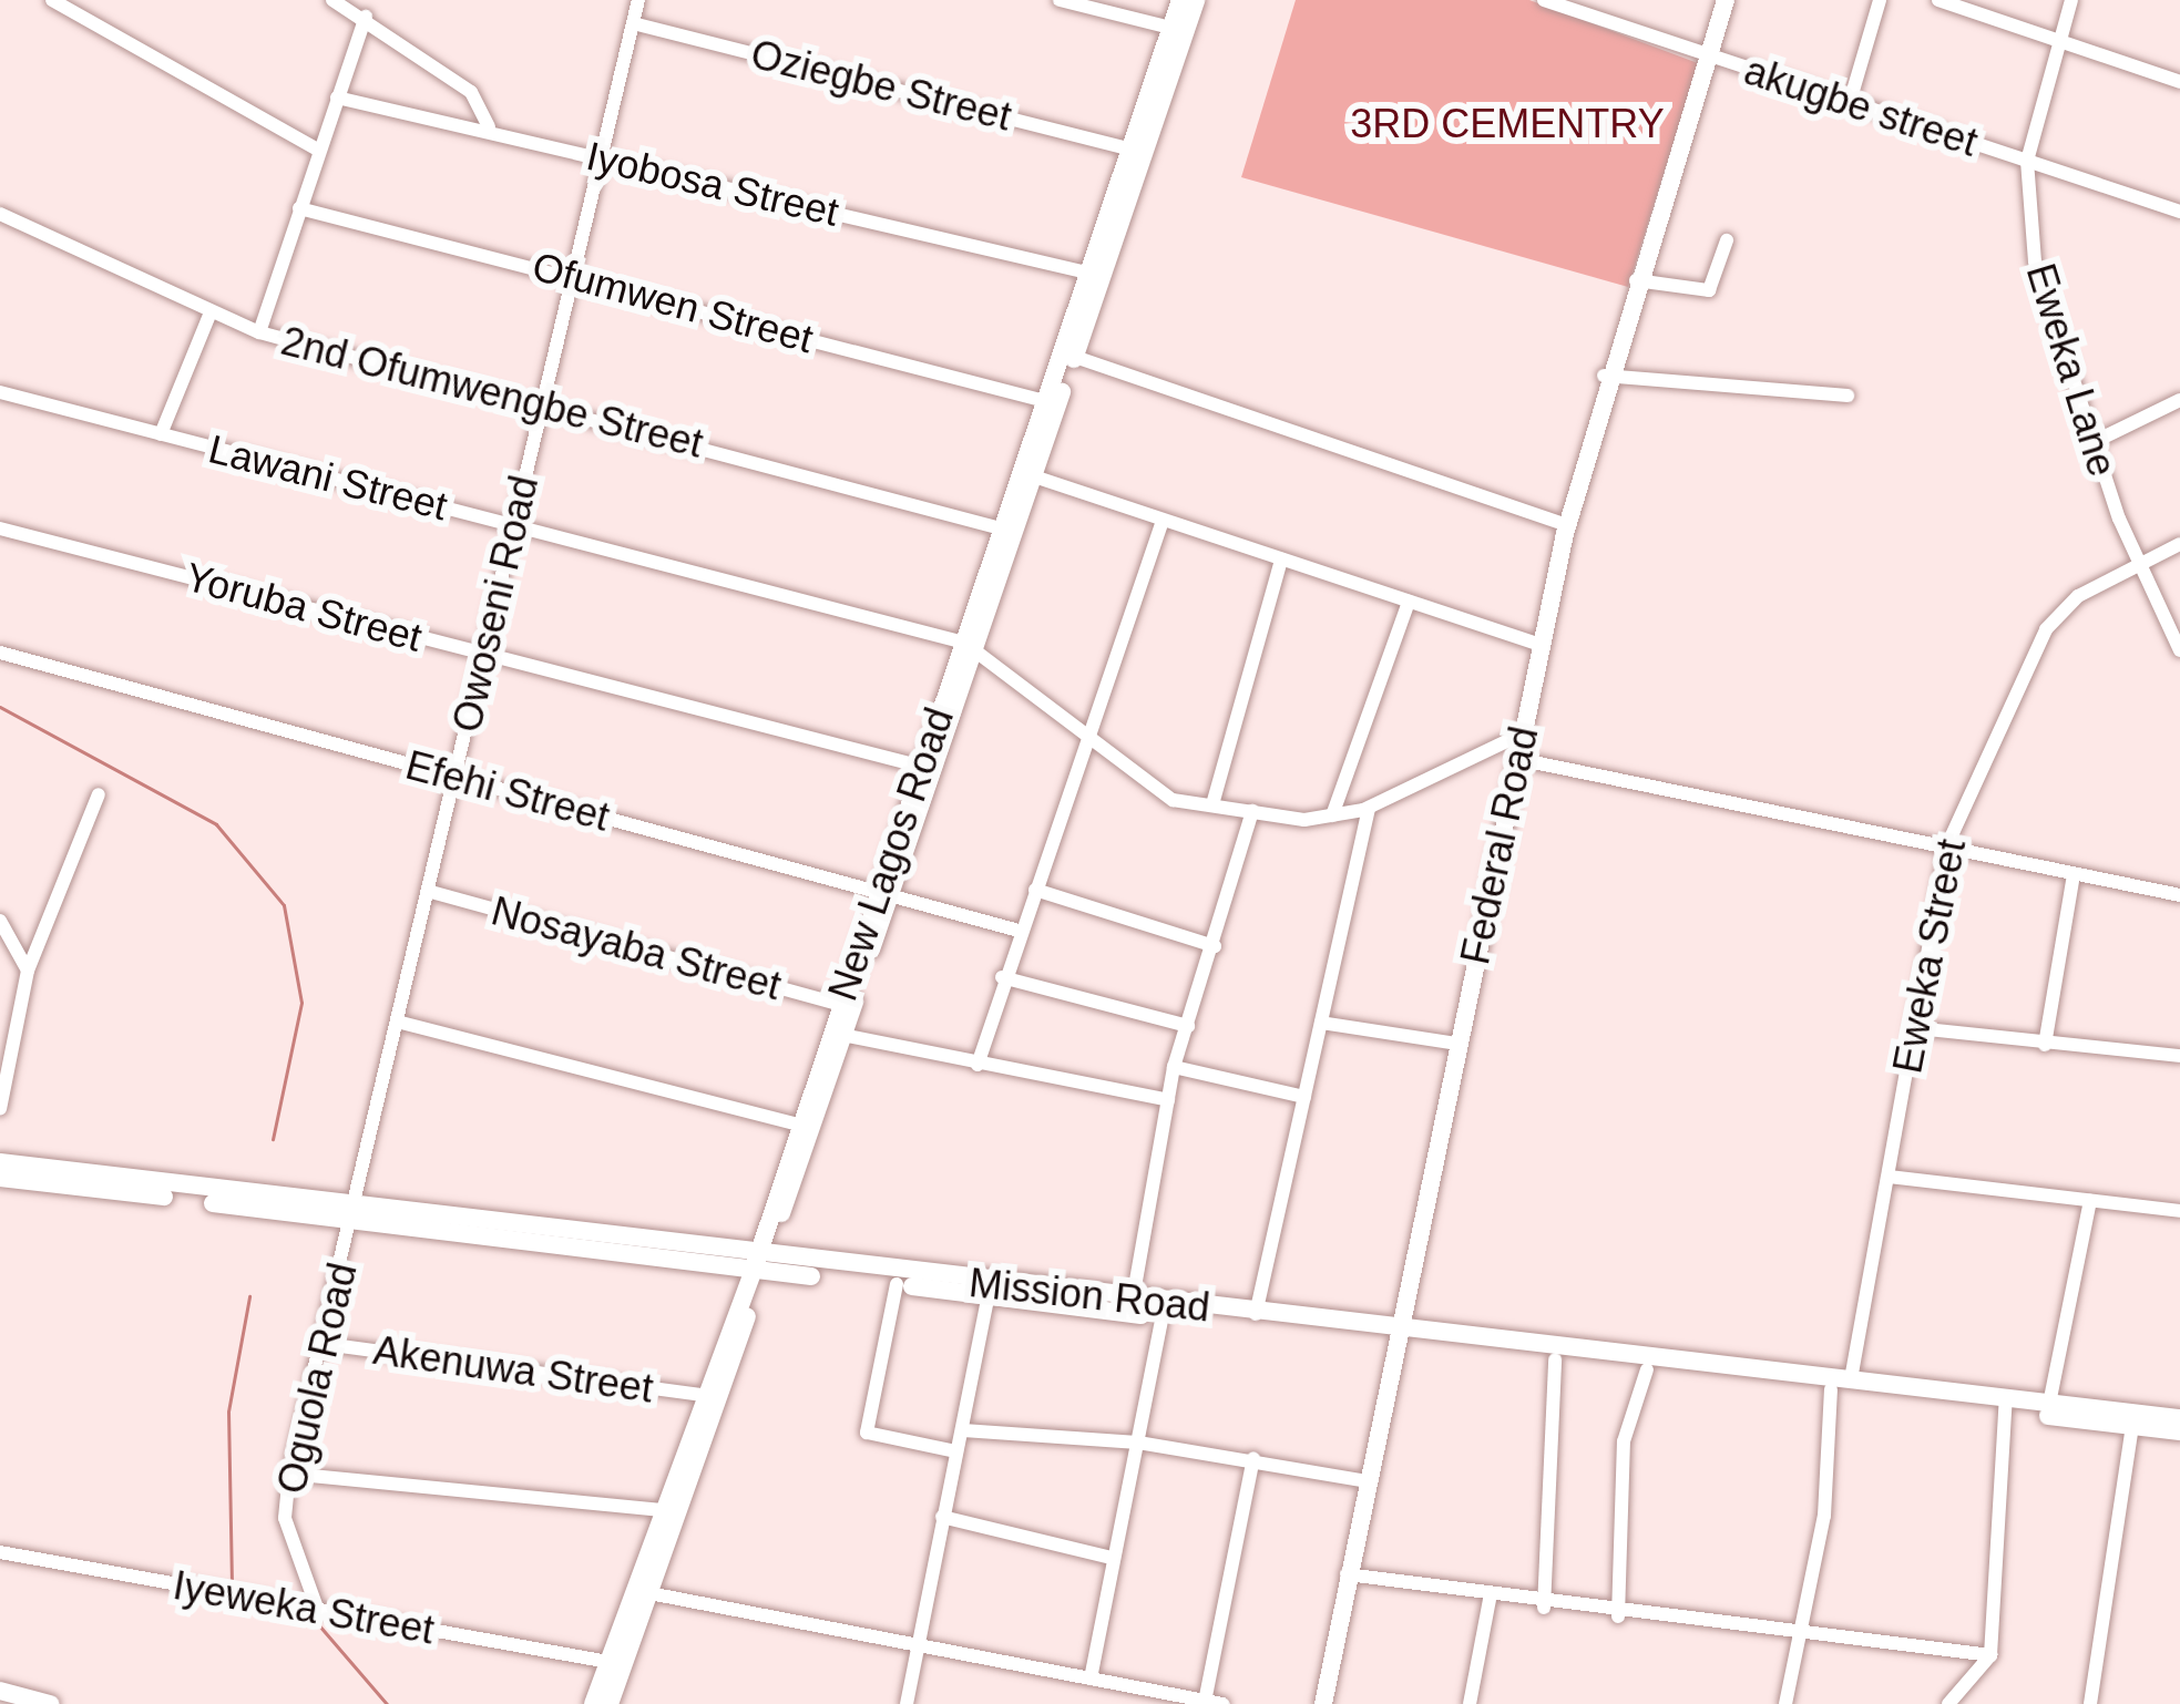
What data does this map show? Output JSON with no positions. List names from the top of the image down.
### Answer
{
  "streets": {
    "street": [
      "Oziegbe Street",
      "akugbe street",
      "Iyobosa Street",
      "Ofumwen Street",
      "Eweka Lane",
      "2nd Ofumwengbe Street",
      "Lawani Street",
      "Owoseni Road",
      "Yoruba Street",
      "Efehi Street",
      "Federal Road",
      "New Lagos Road",
      "Nosayaba Street",
      "Eweka Street",
      "Mission Road",
      "Akenuwa Street",
      "Oguola Road",
      "Iyeweka Street"
    ]
  },
  "crossings": [
    ["Oziegbe Street", "Owoseni Road"],
    ["Oziegbe Street", "New Lagos Road"],
    ["akugbe street", "Eweka Lane"],
    ["akugbe street", "Federal Road"],
    ["Iyobosa Street", "Owoseni Road"],
    ["Iyobosa Street", "New Lagos Road"],
    ["Ofumwen Street", "Owoseni Road"],
    ["Ofumwen Street", "New Lagos Road"],
    ["Eweka Lane", "Eweka Street"],
    ["2nd Ofumwengbe Street", "Owoseni Road"],
    ["2nd Ofumwengbe Street", "New Lagos Road"],
    ["Lawani Street", "Owoseni Road"],
    ["Lawani Street", "New Lagos Road"],
    ["Owoseni Road", "Yoruba Street"],
    ["Owoseni Road", "Efehi Street"],
    ["Owoseni Road", "Nosayaba Street"],
    ["Owoseni Road", "Mission Road"],
    ["Owoseni Road", "Oguola Road"],
    ["Yoruba Street", "New Lagos Road"],
    ["Efehi Street", "New Lagos Road"],
    ["Federal Road", "Mission Road"],
    ["New Lagos Road", "Nosayaba Street"],
    ["New Lagos Road", "Mission Road"],
    ["New Lagos Road", "Akenuwa Street"],
    ["New Lagos Road", "Iyeweka Street"],
    ["Eweka Street", "Mission Road"],
    ["Mission Road", "Oguola Road"],
    ["Akenuwa Street", "Oguola Road"],
    ["Oguola Road", "Iyeweka Street"]
  ],
  "parks": ["3RD CEMENTRY"]
}
